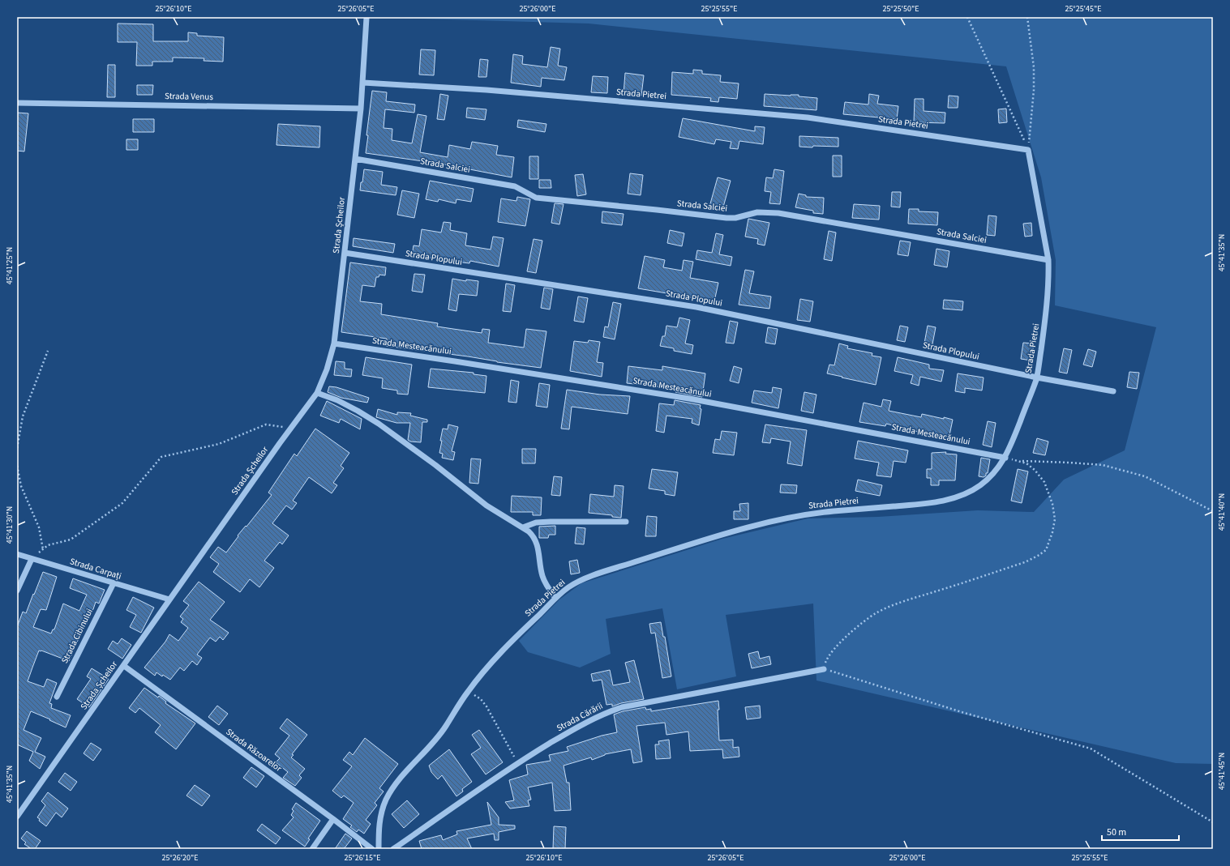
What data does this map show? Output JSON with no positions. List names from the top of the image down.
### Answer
{
  "streets": {
    "street": [
      "Strada Pietrei",
      "Strada Venus",
      "Strada Salciei",
      "Strada Șcheilor",
      "Strada Plopului",
      "Strada Mesteacănului",
      "Strada Carpați",
      "Strada Cibinului",
      "Strada Cărării",
      "Strada Răzoarelor"
    ]
  },
  "crossings": [
    ["Strada Pietrei", "Strada Salciei"],
    ["Strada Pietrei", "Strada Șcheilor"],
    ["Strada Pietrei", "Strada Plopului"],
    ["Strada Pietrei", "Strada Mesteacănului"],
    ["Strada Venus", "Strada Șcheilor"],
    ["Strada Salciei", "Strada Șcheilor"],
    ["Strada Șcheilor", "Strada Plopului"],
    ["Strada Șcheilor", "Strada Mesteacănului"],
    ["Strada Șcheilor", "Strada Carpați"],
    ["Strada Șcheilor", "Strada Răzoarelor"],
    ["Strada Carpați", "Strada Cibinului"]
  ],
  "scale_bar": "50 m",
  "coordinates": [
    "25°26'10\"E",
    "25°26'05\"E",
    "25°26'00\"E",
    "25°25'55\"E",
    "25°25'50\"E",
    "25°25'45\"E",
    "45°41'35\"N",
    "45°41'25\"N",
    "45°41'40\"N",
    "45°41'30\"N",
    "45°41'45\"N",
    "25°26'20\"E",
    "25°26'15\"E"
  ]
}
